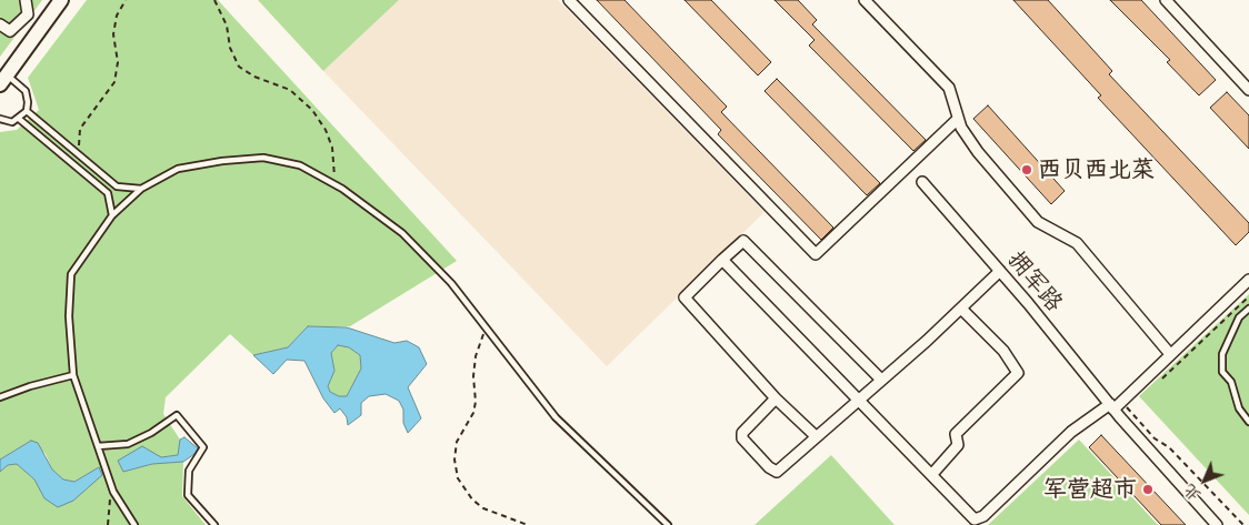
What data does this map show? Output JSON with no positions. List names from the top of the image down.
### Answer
{
  "streets": {
    "street": ["拥军路"]
  },
  "places": ["西贝西北菜", "军营超市"],
  "north": "bottom left"
}
